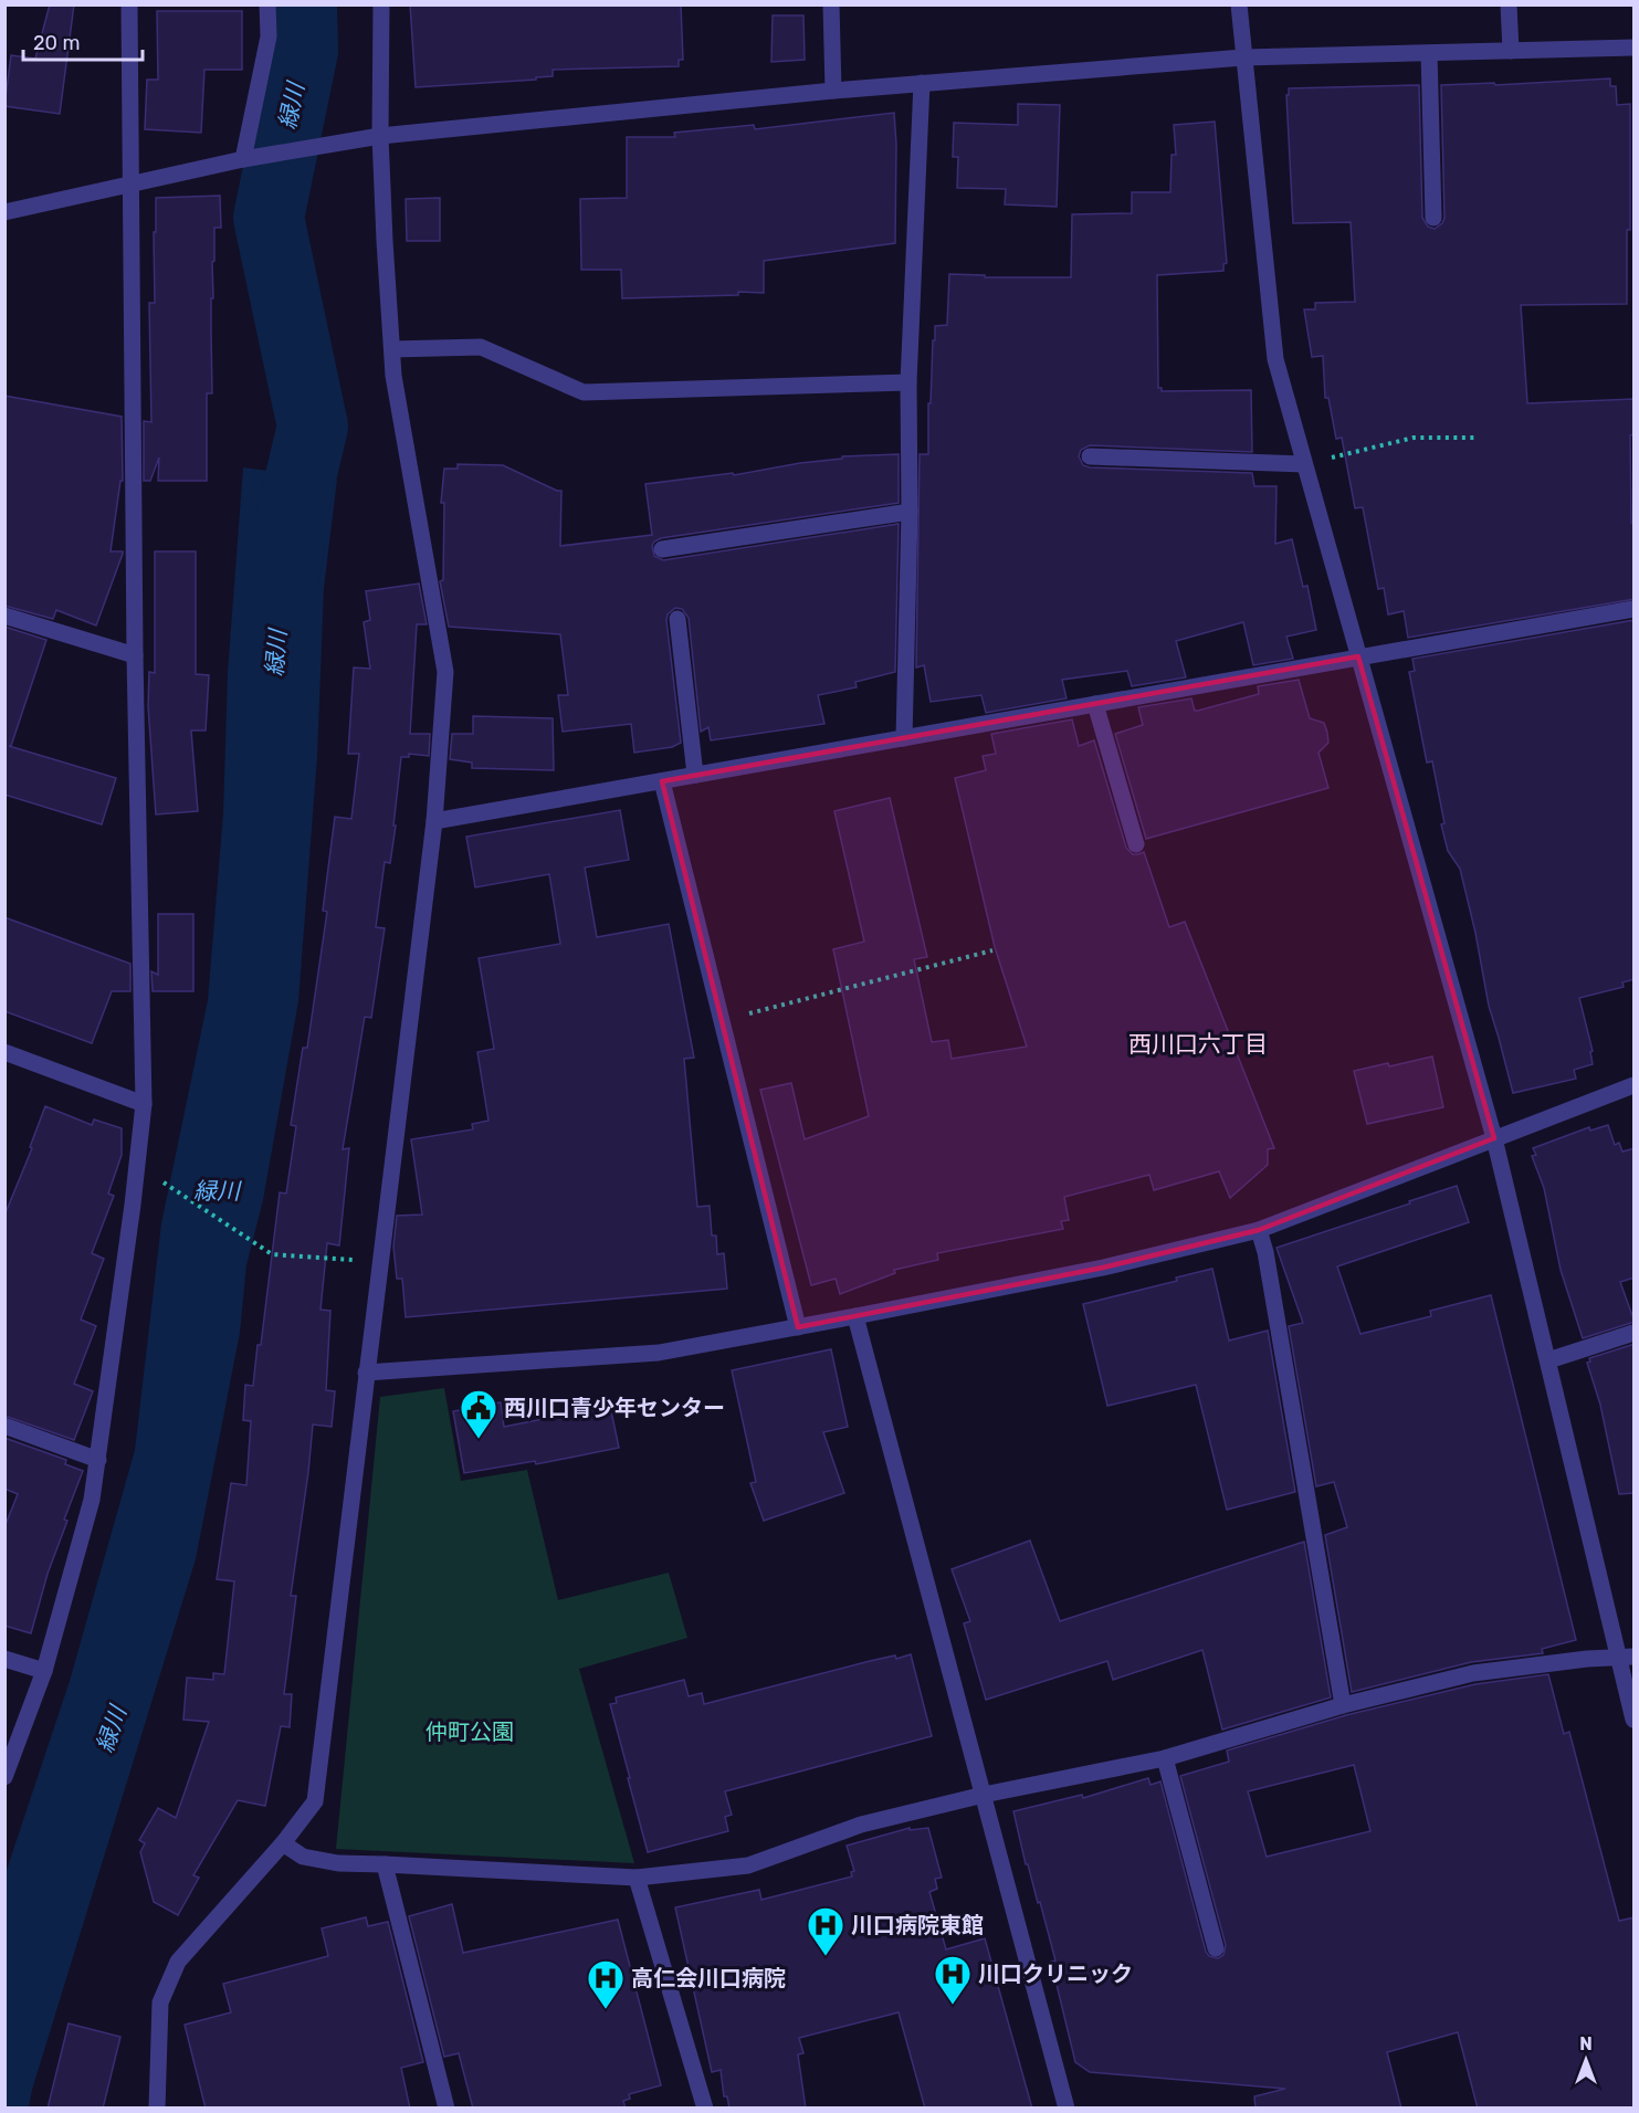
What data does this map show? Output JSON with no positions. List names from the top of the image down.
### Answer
{
  "districts": ["西川口六丁目"],
  "water": ["緑川"],
  "parks": ["仲町公園"],
  "places": {
    "public building": ["西川口青少年センター"],
    "hospital": ["川口病院東館", "川口クリニック", "高仁会川口病院"]
  },
  "scale_bar": "20 m",
  "north": "top"
}
